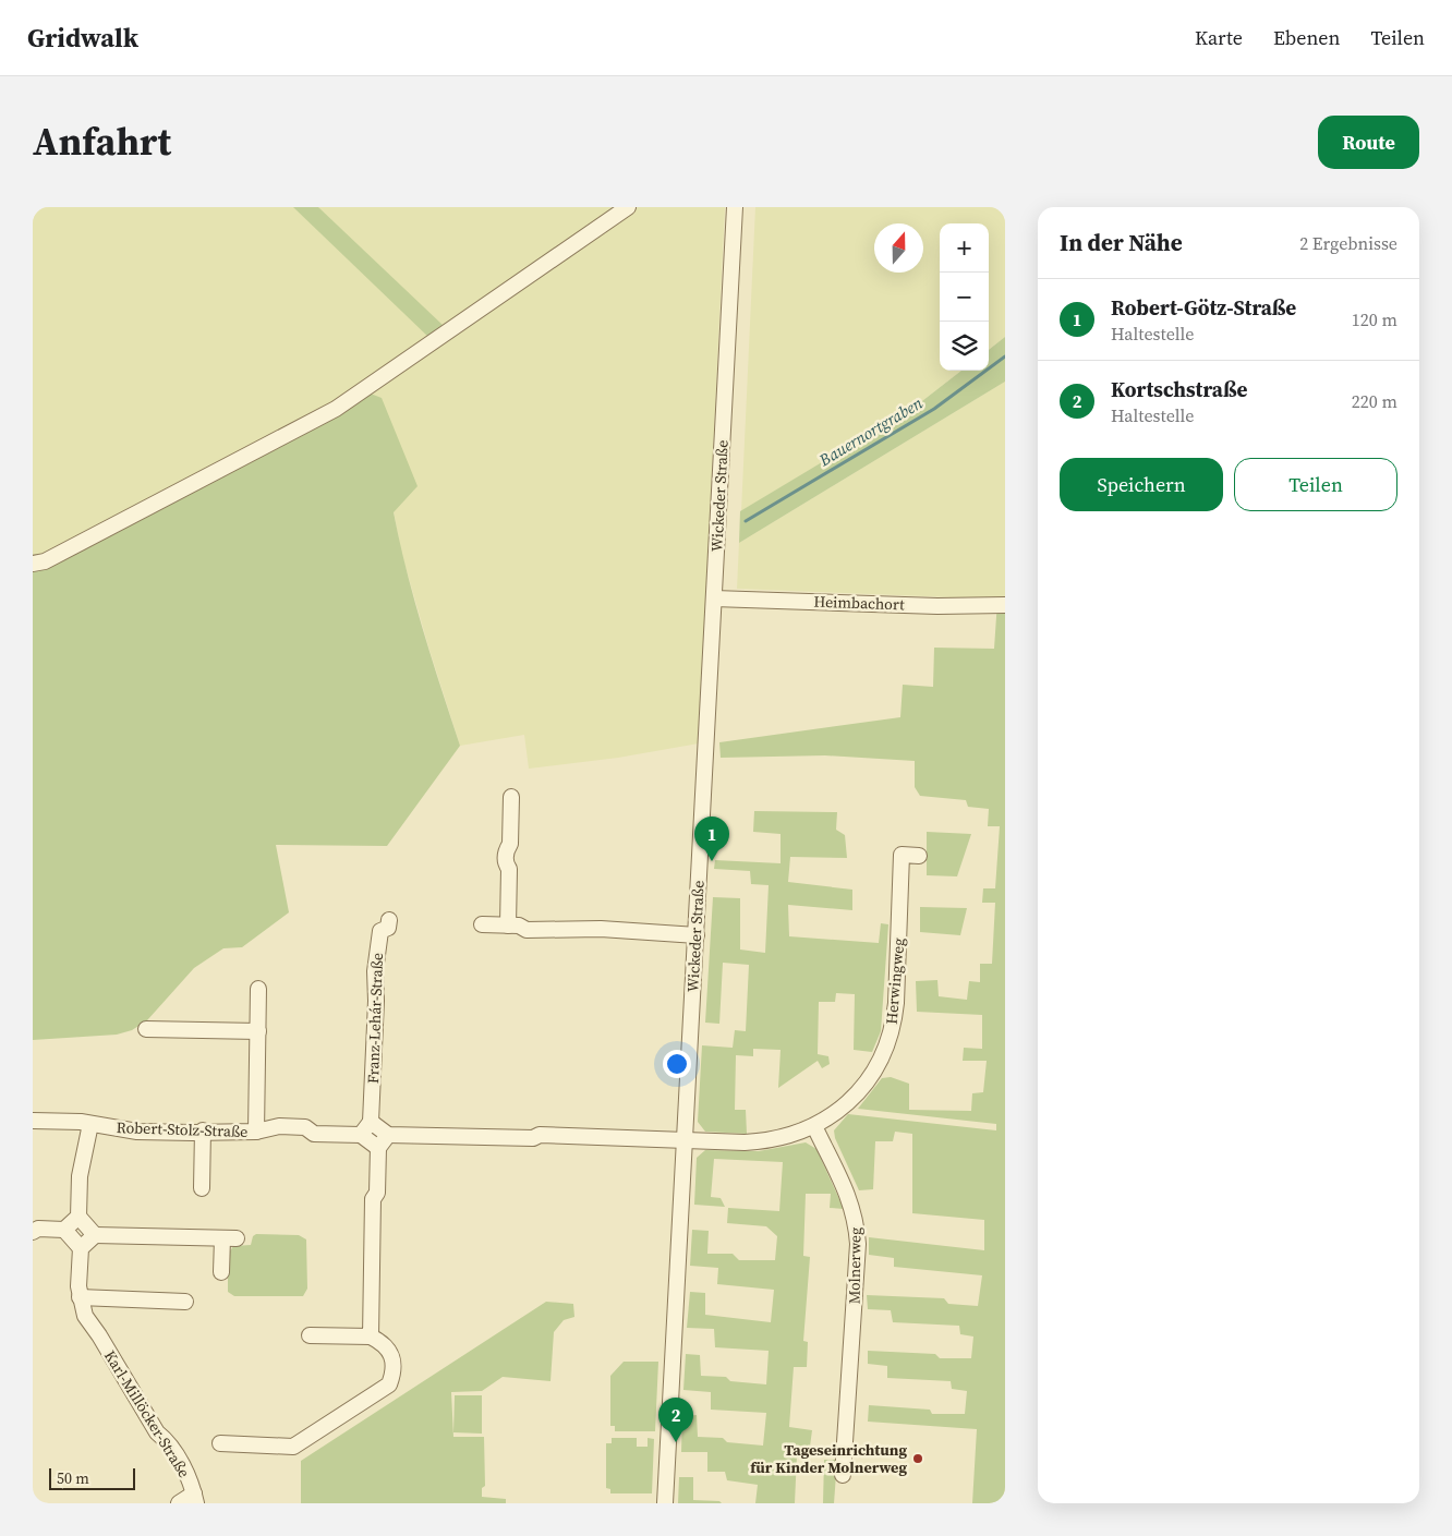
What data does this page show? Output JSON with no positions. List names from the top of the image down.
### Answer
{
  "streets": {
    "street": [
      "Wickeder Straße",
      "Heimbachort",
      "Herwingweg",
      "Franz-Lehár-Straße",
      "Robert-Stolz-Straße",
      "Molnerweg",
      "Karl-Millöcker-Straße"
    ]
  },
  "crossings": [
    ["Wickeder Straße", "Heimbachort"],
    ["Wickeder Straße", "Herwingweg"],
    ["Herwingweg", "Molnerweg"]
  ],
  "water": ["Bauernortgraben"],
  "places": ["Tageseinrichtung für Kinder Molnerweg"],
  "scale_bar": "50 m",
  "north": "top",
  "page": {
    "header": "Gridwalk",
    "nav": ["Karte", "Ebenen", "Teilen"],
    "title": "Anfahrt",
    "buttons": [
      "Route",
      ["Speichern", "Teilen"]
    ],
    "heading": ["In der Nähe", "2 Ergebnisse"],
    "map_buttons": ["+", "−"],
    "list": [
      {
        "mark": "1",
        "name": "Robert-Götz-Straße",
        "note": "Haltestelle",
        "value": "120 m"
      },
      {
        "mark": "2",
        "name": "Kortschstraße",
        "note": "Haltestelle",
        "value": "220 m"
      }
    ],
    "pins": ["1", "2"],
    "scale": "50 m"
  }
}
